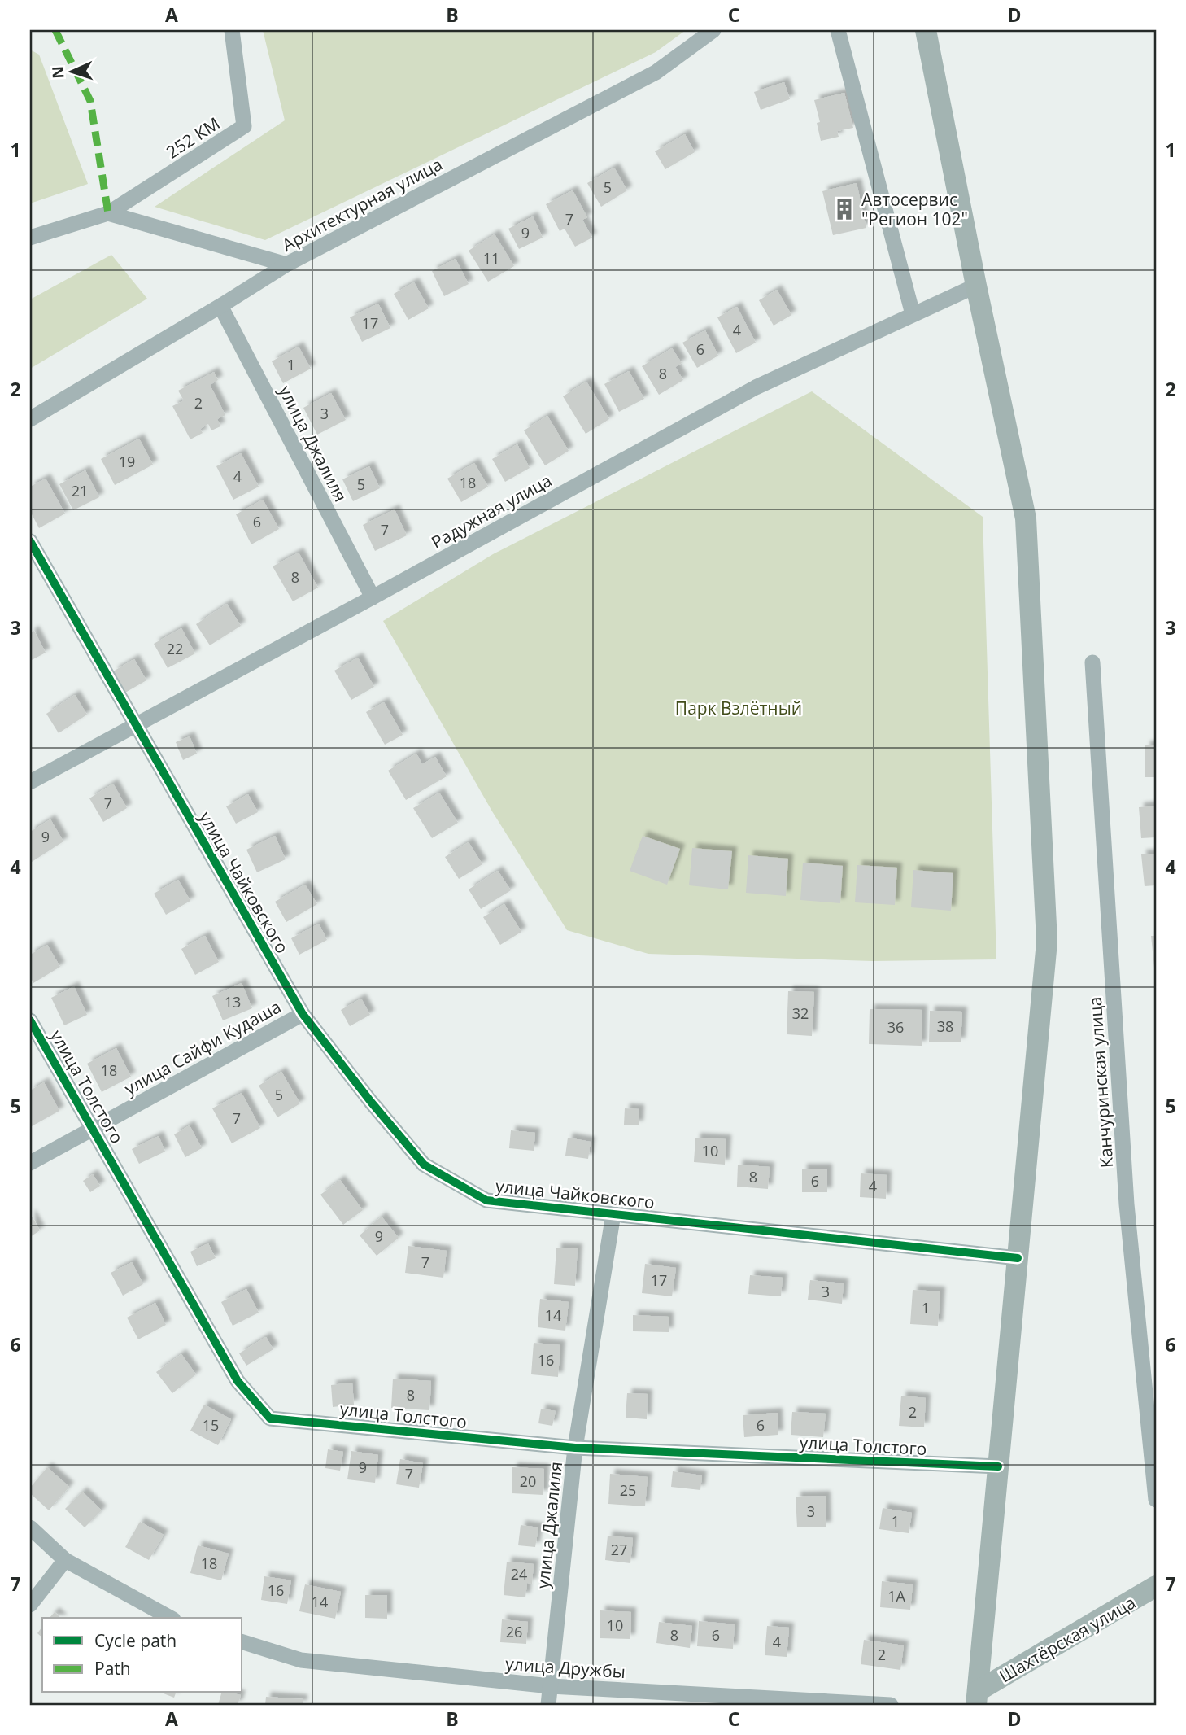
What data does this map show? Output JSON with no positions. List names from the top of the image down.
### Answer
{
  "streets": {
    "main road": ["Шахтёрская улица"],
    "street": [
      "252 КМ",
      "Архитектурная улица",
      "улица Джалиля",
      "Радужная улица",
      "улица Чайковского",
      "улица Сайфи Кудаша",
      "Канчуринская улица",
      "улица Толстого",
      "улица Дружбы"
    ]
  },
  "crossings": [
    ["Архитектурная улица", "улица Джалиля"],
    ["улица Джалиля", "Радужная улица"],
    ["улица Джалиля", "улица Чайковского"],
    ["улица Джалиля", "улица Толстого"],
    ["улица Джалиля", "улица Дружбы"],
    ["Радужная улица", "улица Чайковского"],
    ["улица Чайковского", "улица Сайфи Кудаша"],
    ["улица Сайфи Кудаша", "улица Толстого"]
  ],
  "parks": ["Парк Взлётный"],
  "places": {
    "building": ["Автосервис \"Регион 102\""]
  },
  "house_numbers": [
    "5",
    "7",
    "9",
    "11",
    "17",
    "4",
    "6",
    "1",
    "8",
    "2",
    "3",
    "19",
    "4",
    "18",
    "5",
    "21",
    "6",
    "7",
    "8",
    "22",
    "7",
    "9",
    "13",
    "32",
    "38",
    "36",
    "18",
    "5",
    "7",
    "10",
    "8",
    "6",
    "4",
    "9",
    "7",
    "17",
    "3",
    "1",
    "14",
    "16",
    "8",
    "2",
    "15",
    "6",
    "9",
    "7",
    "20",
    "25",
    "3",
    "1",
    "27",
    "18",
    "24",
    "16",
    "1А",
    "14",
    "10",
    "26",
    "8",
    "6",
    "4",
    "2"
  ],
  "legend": ["Cycle path", "Path"],
  "north": "left",
  "grid": {
    "columns": [
      "A",
      "B",
      "C",
      "D"
    ],
    "rows": [
      "1",
      "2",
      "3",
      "4",
      "5",
      "6",
      "7"
    ]
  }
}
